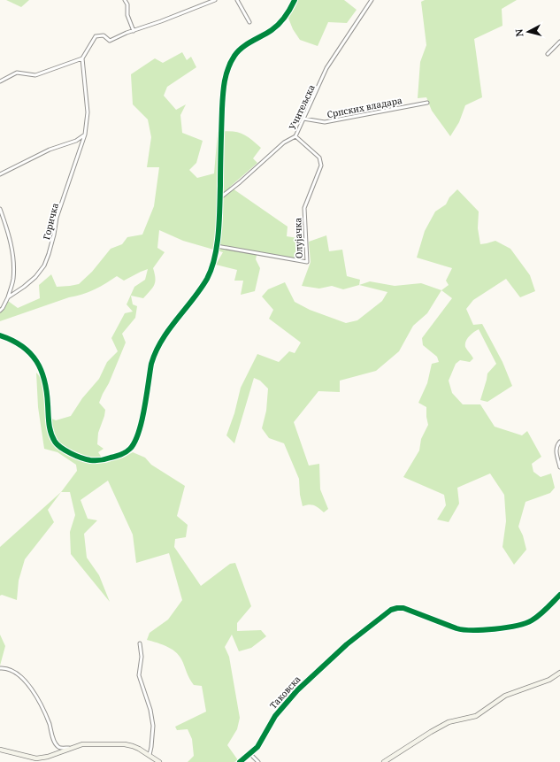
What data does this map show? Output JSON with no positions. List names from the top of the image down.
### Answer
{
  "streets": {
    "street": [
      "Учитељска",
      "Српских владара",
      "Горичка",
      "Олујачка",
      "Таковска"
    ]
  },
  "crossings": [
    ["Учитељска", "Српских владара"],
    ["Учитељска", "Олујачка"]
  ],
  "north": "left"
}
